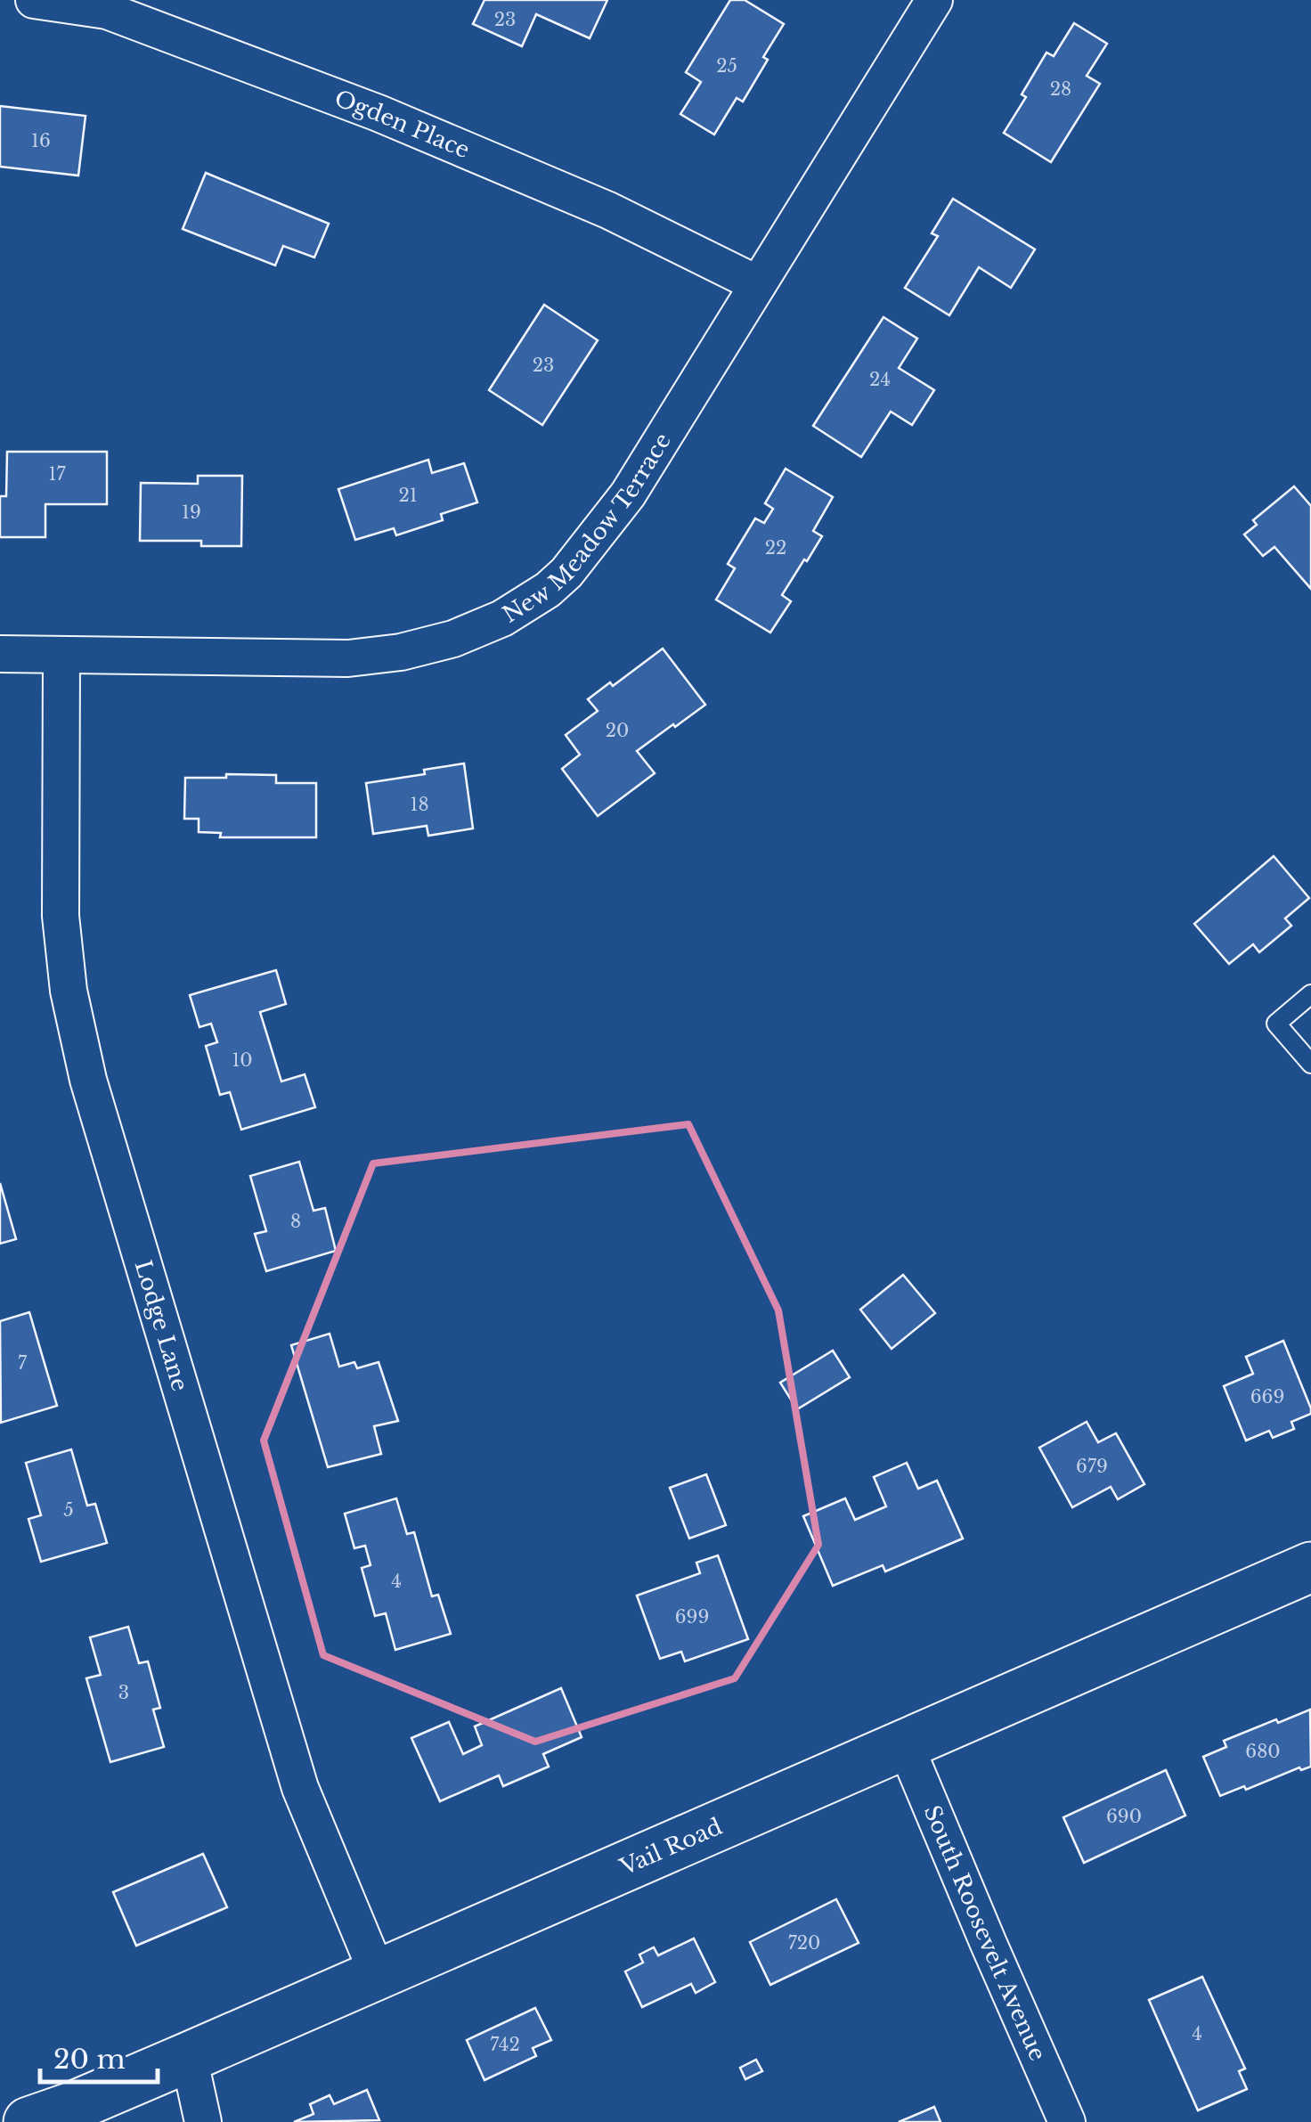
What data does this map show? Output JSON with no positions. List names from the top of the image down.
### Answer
{
  "streets": {
    "street": [
      "Ogden Place",
      "New Meadow Terrace",
      "Lodge Lane",
      "Vail Road",
      "South Roosevelt Avenue"
    ]
  },
  "crossings": [
    ["Ogden Place", "New Meadow Terrace"],
    ["New Meadow Terrace", "Lodge Lane"],
    ["Lodge Lane", "Vail Road"],
    ["Vail Road", "South Roosevelt Avenue"]
  ],
  "house_numbers": [
    "23",
    "25",
    "28",
    "16",
    "23",
    "24",
    "17",
    "21",
    "19",
    "22",
    "20",
    "18",
    "10",
    "8",
    "7",
    "669",
    "679",
    "5",
    "4",
    "699",
    "3",
    "680",
    "690",
    "720",
    "4",
    "742"
  ],
  "scale_bar": "20 m"
}
